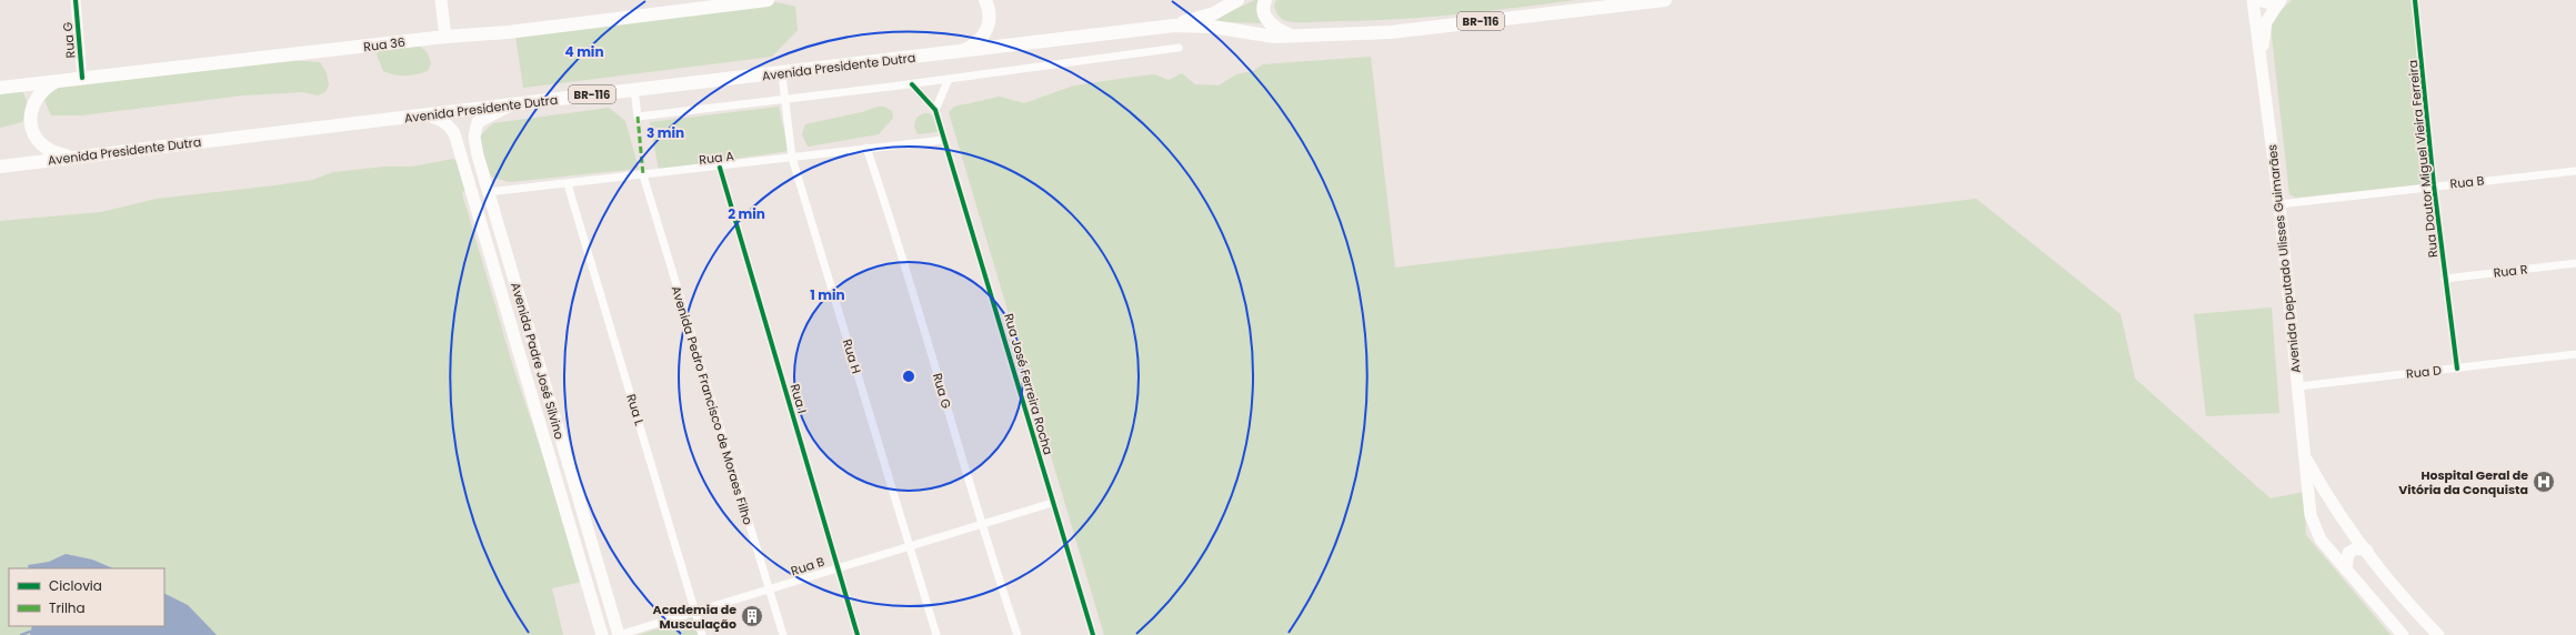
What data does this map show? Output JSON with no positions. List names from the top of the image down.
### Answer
{
  "streets": {
    "main road": [
      "BR-116",
      "Rua 36",
      "Avenida Presidente Dutra",
      "Avenida Deputado Ulisses Guimarães",
      "Avenida Padre José Silvino"
    ],
    "street": [
      "Rua G",
      "Rua A",
      "Rua Doutor Miguel Vieira Ferreira",
      "Rua B",
      "Rua R",
      "Rua H",
      "Rua D",
      "Rua José Ferreira Rocha",
      "Rua I",
      "Avenida Pedro Francisco de Moraes Filho",
      "Rua L"
    ]
  },
  "crossings": [
    ["Rua G", "Rua 36"],
    ["Rua G", "Rua A"],
    ["Rua G", "Rua B"],
    ["Avenida Presidente Dutra", "Rua H"],
    ["Avenida Presidente Dutra", "Avenida Padre José Silvino"],
    ["Rua A", "Rua H"],
    ["Rua A", "Avenida Padre José Silvino"],
    ["Rua A", "Rua José Ferreira Rocha"],
    ["Rua A", "Rua I"],
    ["Rua A", "Avenida Pedro Francisco de Moraes Filho"],
    ["Rua A", "Rua L"],
    ["Rua Doutor Miguel Vieira Ferreira", "Rua B"],
    ["Rua Doutor Miguel Vieira Ferreira", "Rua R"],
    ["Rua Doutor Miguel Vieira Ferreira", "Rua D"],
    ["Rua B", "Avenida Deputado Ulisses Guimarães"],
    ["Rua B", "Rua H"],
    ["Rua B", "Avenida Padre José Silvino"],
    ["Rua B", "Rua José Ferreira Rocha"],
    ["Rua B", "Rua I"],
    ["Rua B", "Avenida Pedro Francisco de Moraes Filho"],
    ["Rua B", "Rua L"],
    ["Avenida Deputado Ulisses Guimarães", "Rua D"]
  ],
  "places": {
    "hospital": ["Hospital Geral de Vitória da Conquista"],
    "building": ["Academia de Musculação"]
  },
  "legend": ["Ciclovia", "Trilha"],
  "rings": [
    "4 min",
    "3 min",
    "2 min",
    "1 min"
  ]
}
